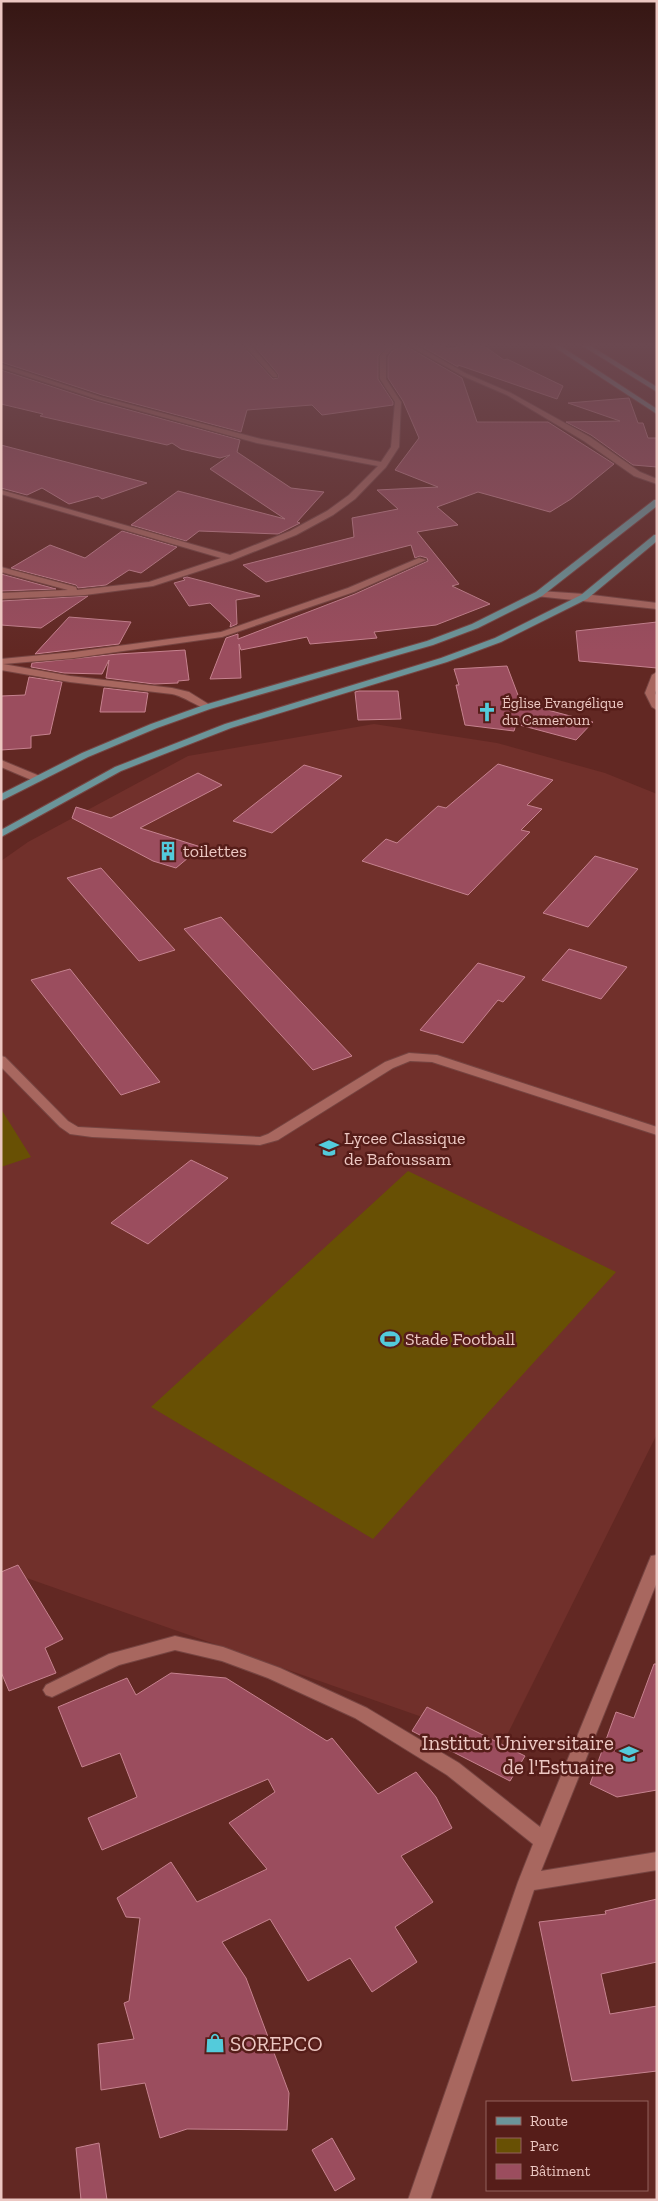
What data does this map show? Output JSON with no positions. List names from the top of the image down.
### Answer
{
  "places": {
    "church": ["Église Evangélique du Cameroun"],
    "building": ["toilettes"],
    "school or university": ["Lycee Classique de Bafoussam", "Institut Universitaire de l'Estuaire"],
    "sports": ["Stade Football"],
    "shop": ["SOREPCO"]
  },
  "legend": ["Route", "Parc", "Bâtiment"]
}
